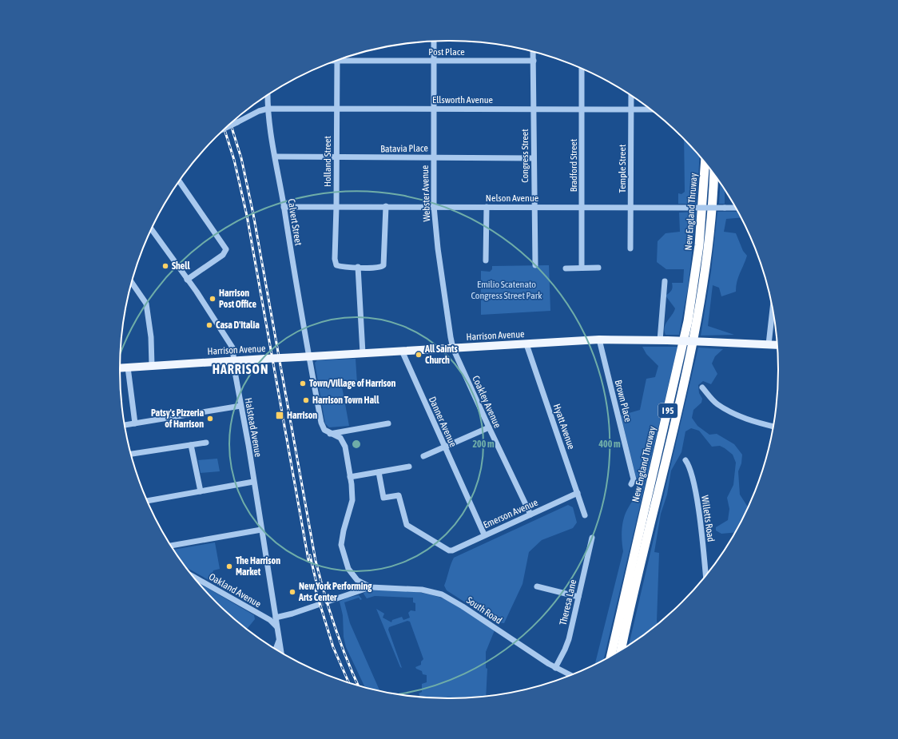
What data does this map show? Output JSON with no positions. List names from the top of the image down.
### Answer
{
  "streets": {
    "highway": ["New England Thruway", "I 95"],
    "main road": ["Harrison Avenue"],
    "street": [
      "Post Place",
      "Ellsworth Avenue",
      "Batavia Place",
      "Congress Street",
      "Holland Street",
      "Bradford Street",
      "Temple Street",
      "Webster Avenue",
      "Nelson Avenue",
      "Calvert Street",
      "Brown Place",
      "Coakley Avenue",
      "Danner Avenue",
      "Hyatt Avenue",
      "Halstead Avenue",
      "Emerson Avenue",
      "Willetts Road",
      "Oakland Avenue",
      "Theresa Lane",
      "South Road"
    ]
  },
  "crossings": [
    ["Post Place", "Congress Street"],
    ["Post Place", "Webster Avenue"],
    ["Ellsworth Avenue", "Congress Street"],
    ["Ellsworth Avenue", "Holland Street"],
    ["Ellsworth Avenue", "Bradford Street"],
    ["Ellsworth Avenue", "Temple Street"],
    ["Ellsworth Avenue", "Webster Avenue"],
    ["Ellsworth Avenue", "Calvert Street"],
    ["Batavia Place", "Congress Street"],
    ["Batavia Place", "Holland Street"],
    ["Batavia Place", "Webster Avenue"],
    ["Batavia Place", "Calvert Street"],
    ["Congress Street", "Nelson Avenue"],
    ["Holland Street", "Nelson Avenue"],
    ["Bradford Street", "Nelson Avenue"],
    ["Temple Street", "Nelson Avenue"],
    ["Webster Avenue", "Nelson Avenue"],
    ["Webster Avenue", "Harrison Avenue"],
    ["Webster Avenue", "Coakley Avenue"],
    ["Nelson Avenue", "Calvert Street"],
    ["Calvert Street", "Harrison Avenue"],
    ["Harrison Avenue", "Brown Place"],
    ["Harrison Avenue", "Coakley Avenue"],
    ["Harrison Avenue", "Danner Avenue"],
    ["Harrison Avenue", "Hyatt Avenue"],
    ["Harrison Avenue", "Halstead Avenue"],
    ["Coakley Avenue", "Emerson Avenue"],
    ["Danner Avenue", "Emerson Avenue"],
    ["Hyatt Avenue", "Emerson Avenue"],
    ["Halstead Avenue", "Oakland Avenue"],
    ["Theresa Lane", "South Road"]
  ],
  "districts": ["HARRISON"],
  "parks": ["Emilio Scatenato Congress Street Park"],
  "places": {
    "other": [
      "Shell",
      "Harrison Post Office",
      "Casa D'Italia",
      "All Saints Church",
      "Town/Village of Harrison",
      "Harrison Town Hall",
      "Patsy's Pizzeria of Harrison",
      "The Harrison Market",
      "New York Performing Arts Center"
    ],
    "transit": ["Harrison"]
  },
  "rings": ["200 m", "400 m"]
}
